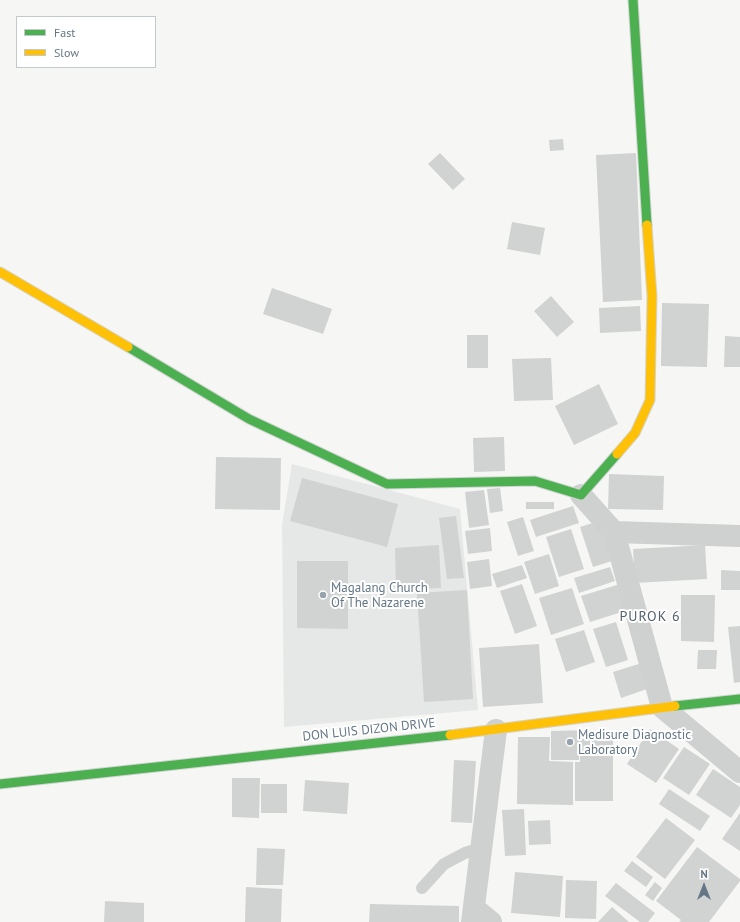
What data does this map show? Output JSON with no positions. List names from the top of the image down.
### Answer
{
  "streets": {
    "street": ["DON LUIS DIZON DRIVE"]
  },
  "districts": ["PUROK 6"],
  "places": ["Magalang Church Of The Nazarene", "Medisure Diagnostic Laboratory"],
  "legend": ["Fast", "Slow"],
  "north": "top"
}
